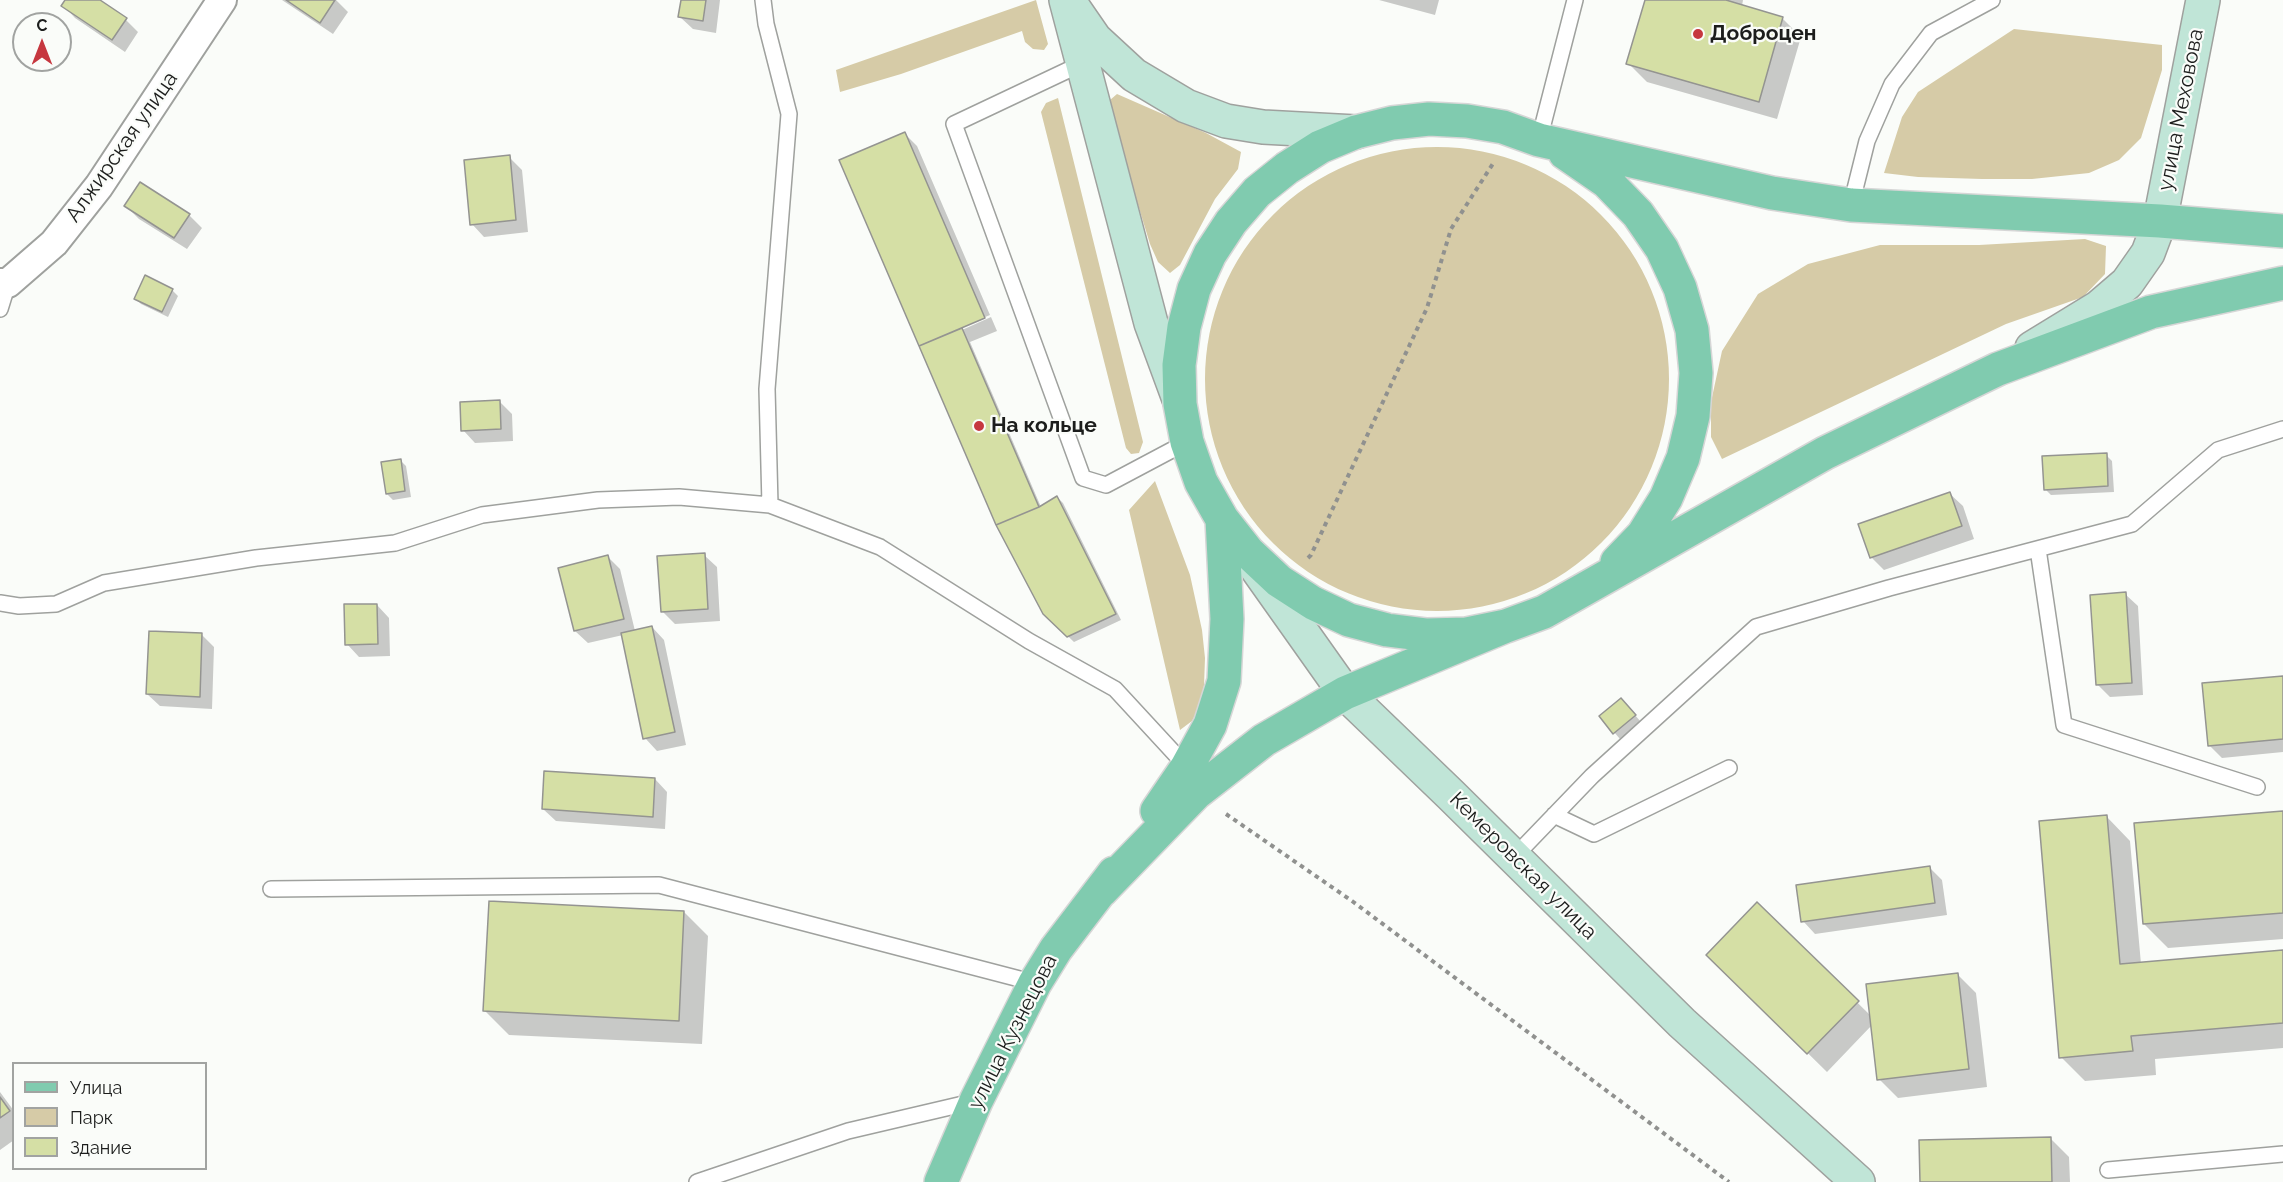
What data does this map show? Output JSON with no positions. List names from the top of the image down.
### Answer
{
  "streets": {
    "main road": ["улица Меховова", "Кемеровская улица", "улица Кузнецова"],
    "street": ["Алжирская улица"]
  },
  "places": ["Доброцен", "На кольце"],
  "legend": ["Улица", "Парк", "Здание"],
  "north": "top"
}
